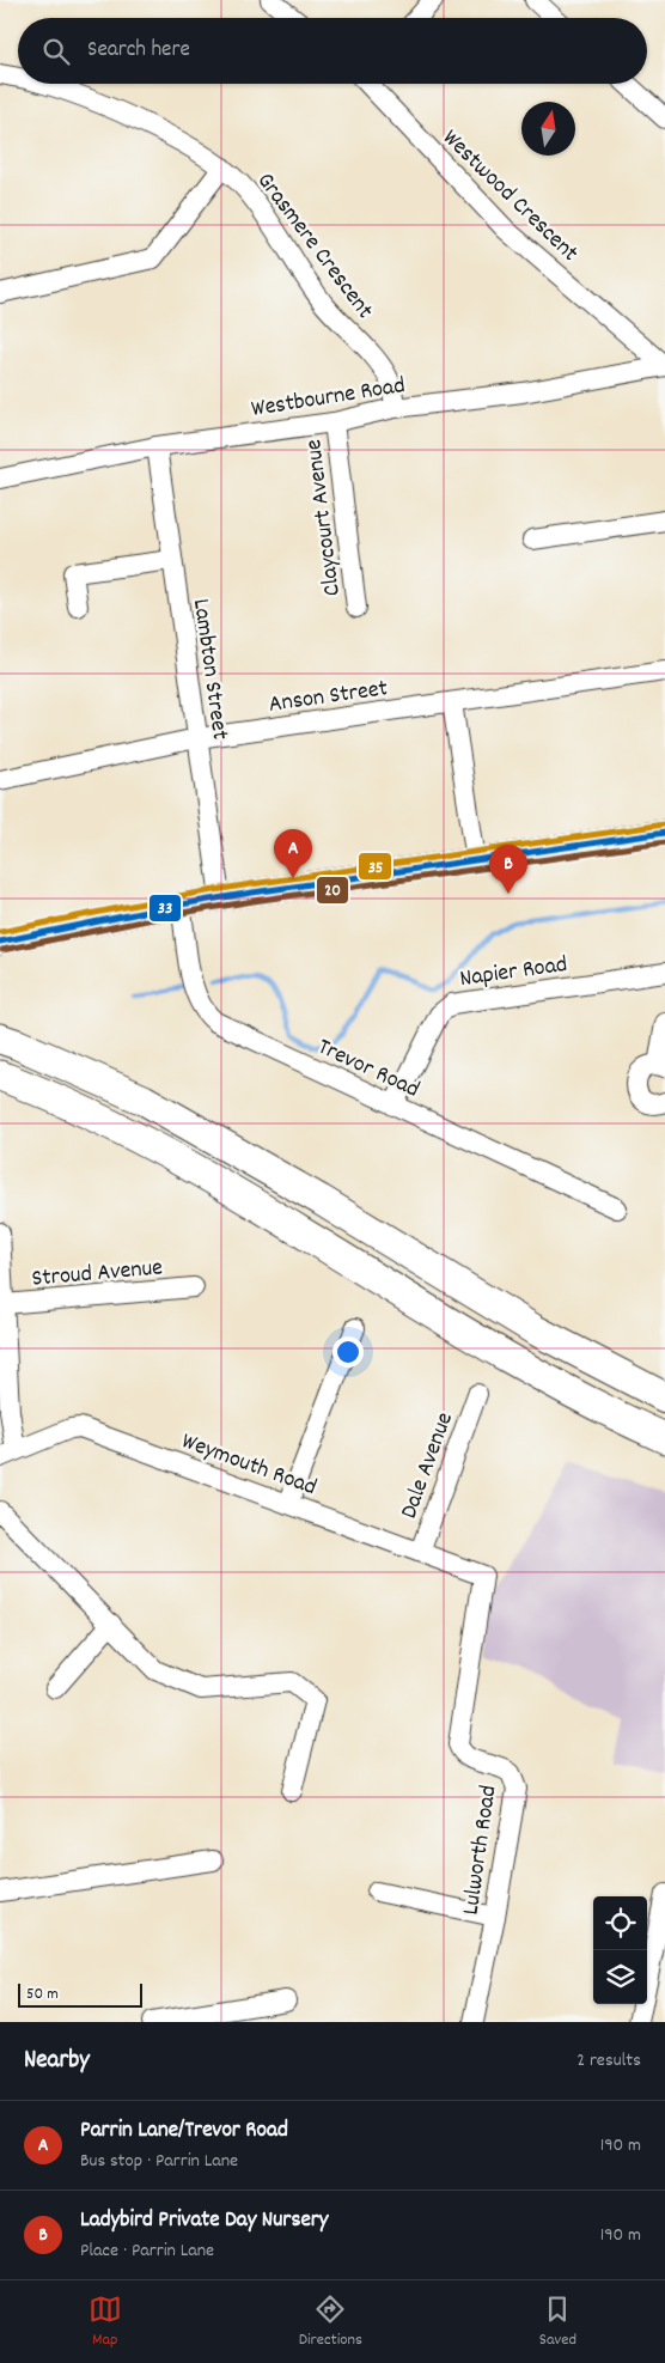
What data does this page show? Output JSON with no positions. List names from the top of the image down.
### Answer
{
  "streets": {
    "street": [
      "Westwood Crescent",
      "Grasmere Crescent",
      "Westbourne Road",
      "Claycourt Avenue",
      "Lambton Street",
      "Anson Street",
      "Napier Road",
      "Trevor Road",
      "Stroud Avenue",
      "Weymouth Road",
      "Dale Avenue",
      "Lulworth Road"
    ]
  },
  "crossings": [
    ["Westwood Crescent", "Westbourne Road"],
    ["Grasmere Crescent", "Westbourne Road"],
    ["Westbourne Road", "Claycourt Avenue"],
    ["Westbourne Road", "Lambton Street"],
    ["Lambton Street", "Anson Street"],
    ["Napier Road", "Trevor Road"],
    ["Weymouth Road", "Dale Avenue"],
    ["Weymouth Road", "Lulworth Road"]
  ],
  "lines": ["transit line 35", "transit line 33", "transit line 20"],
  "scale_bar": "50 m",
  "north": "top",
  "page": {
    "search": "Search here",
    "pins": ["A", "B"],
    "scale": "50 m",
    "heading": ["Nearby", "2 results"],
    "list": [
      {
        "mark": "A",
        "name": "Parrin Lane/Trevor Road",
        "note": "Bus stop · Parrin Lane",
        "value": "190 m"
      },
      {
        "mark": "B",
        "name": "Ladybird Private Day Nursery",
        "note": "Place · Parrin Lane",
        "value": "190 m"
      }
    ],
    "nav": ["Map", "Directions", "Saved"]
  }
}
